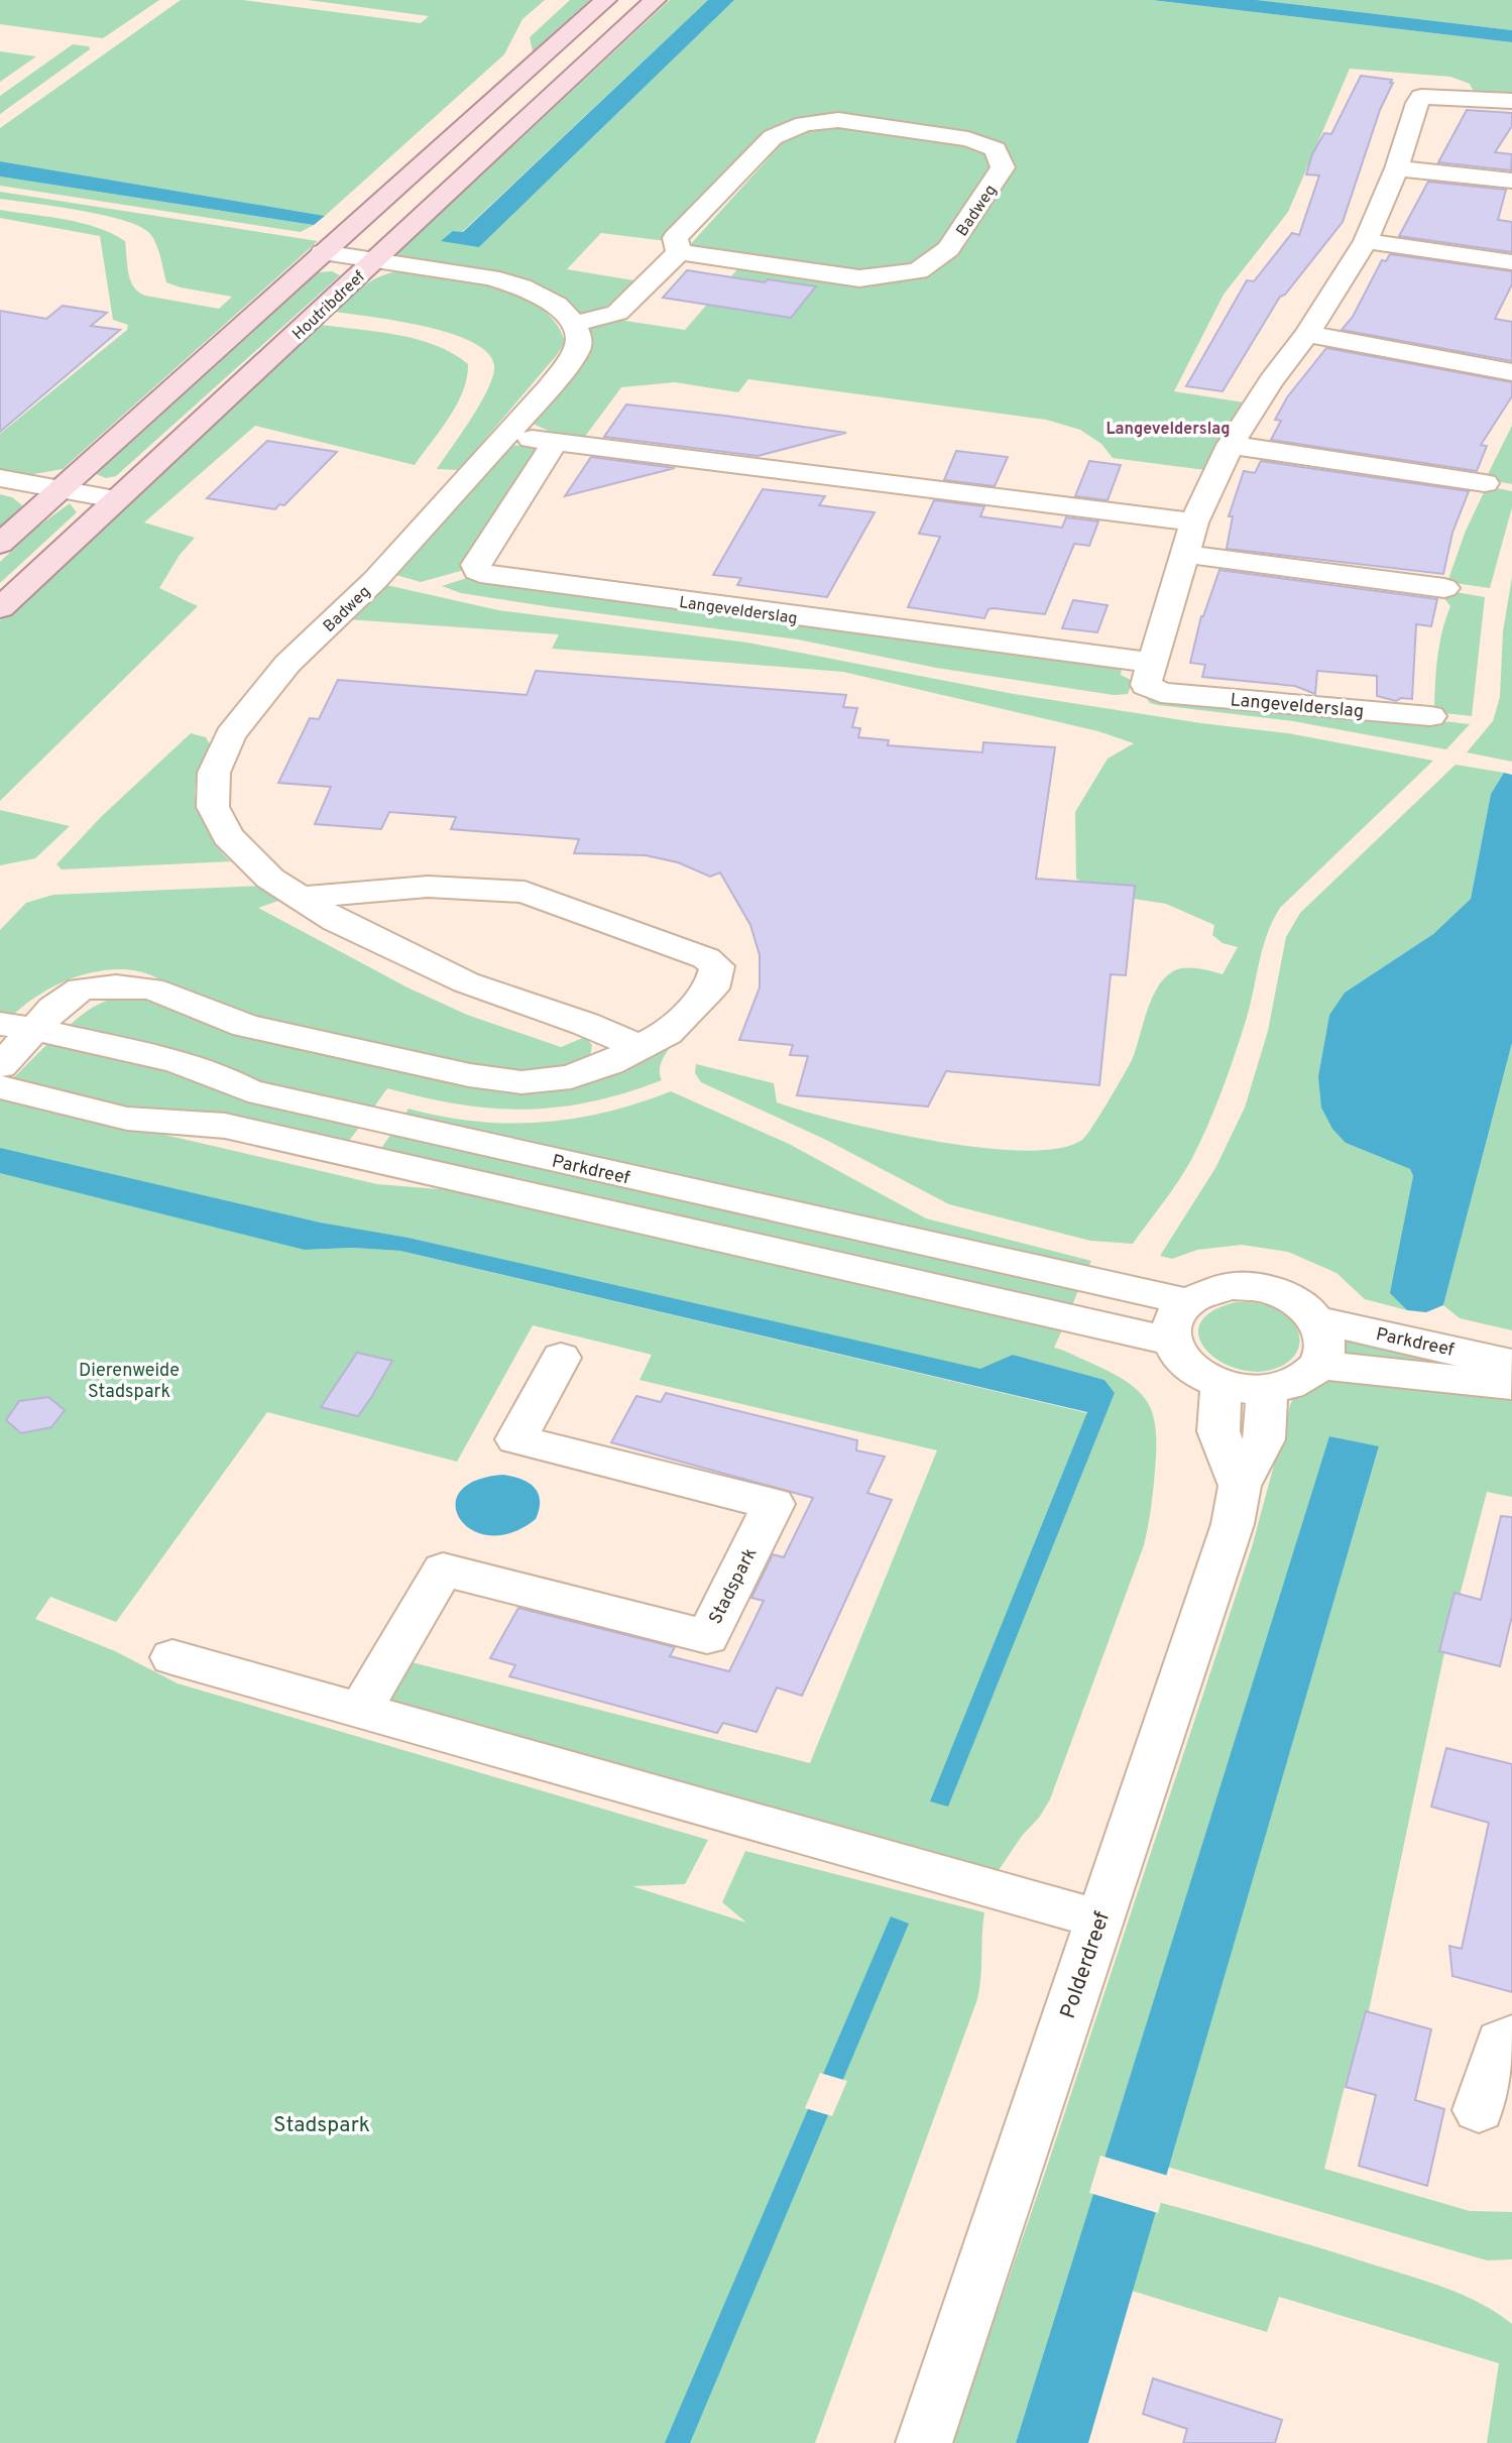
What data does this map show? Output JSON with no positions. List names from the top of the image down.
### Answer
{
  "streets": {
    "main road": ["Houtribdreef"],
    "street": [
      "Badweg",
      "Langevelderslag",
      "Parkdreef",
      "Stadspark",
      "Polderdreef"
    ]
  },
  "crossings": [
    ["Parkdreef", "Polderdreef"]
  ],
  "districts": ["Langevelderslag"],
  "parks": ["Dierenweide Stadspark", "Stadspark"]
}
